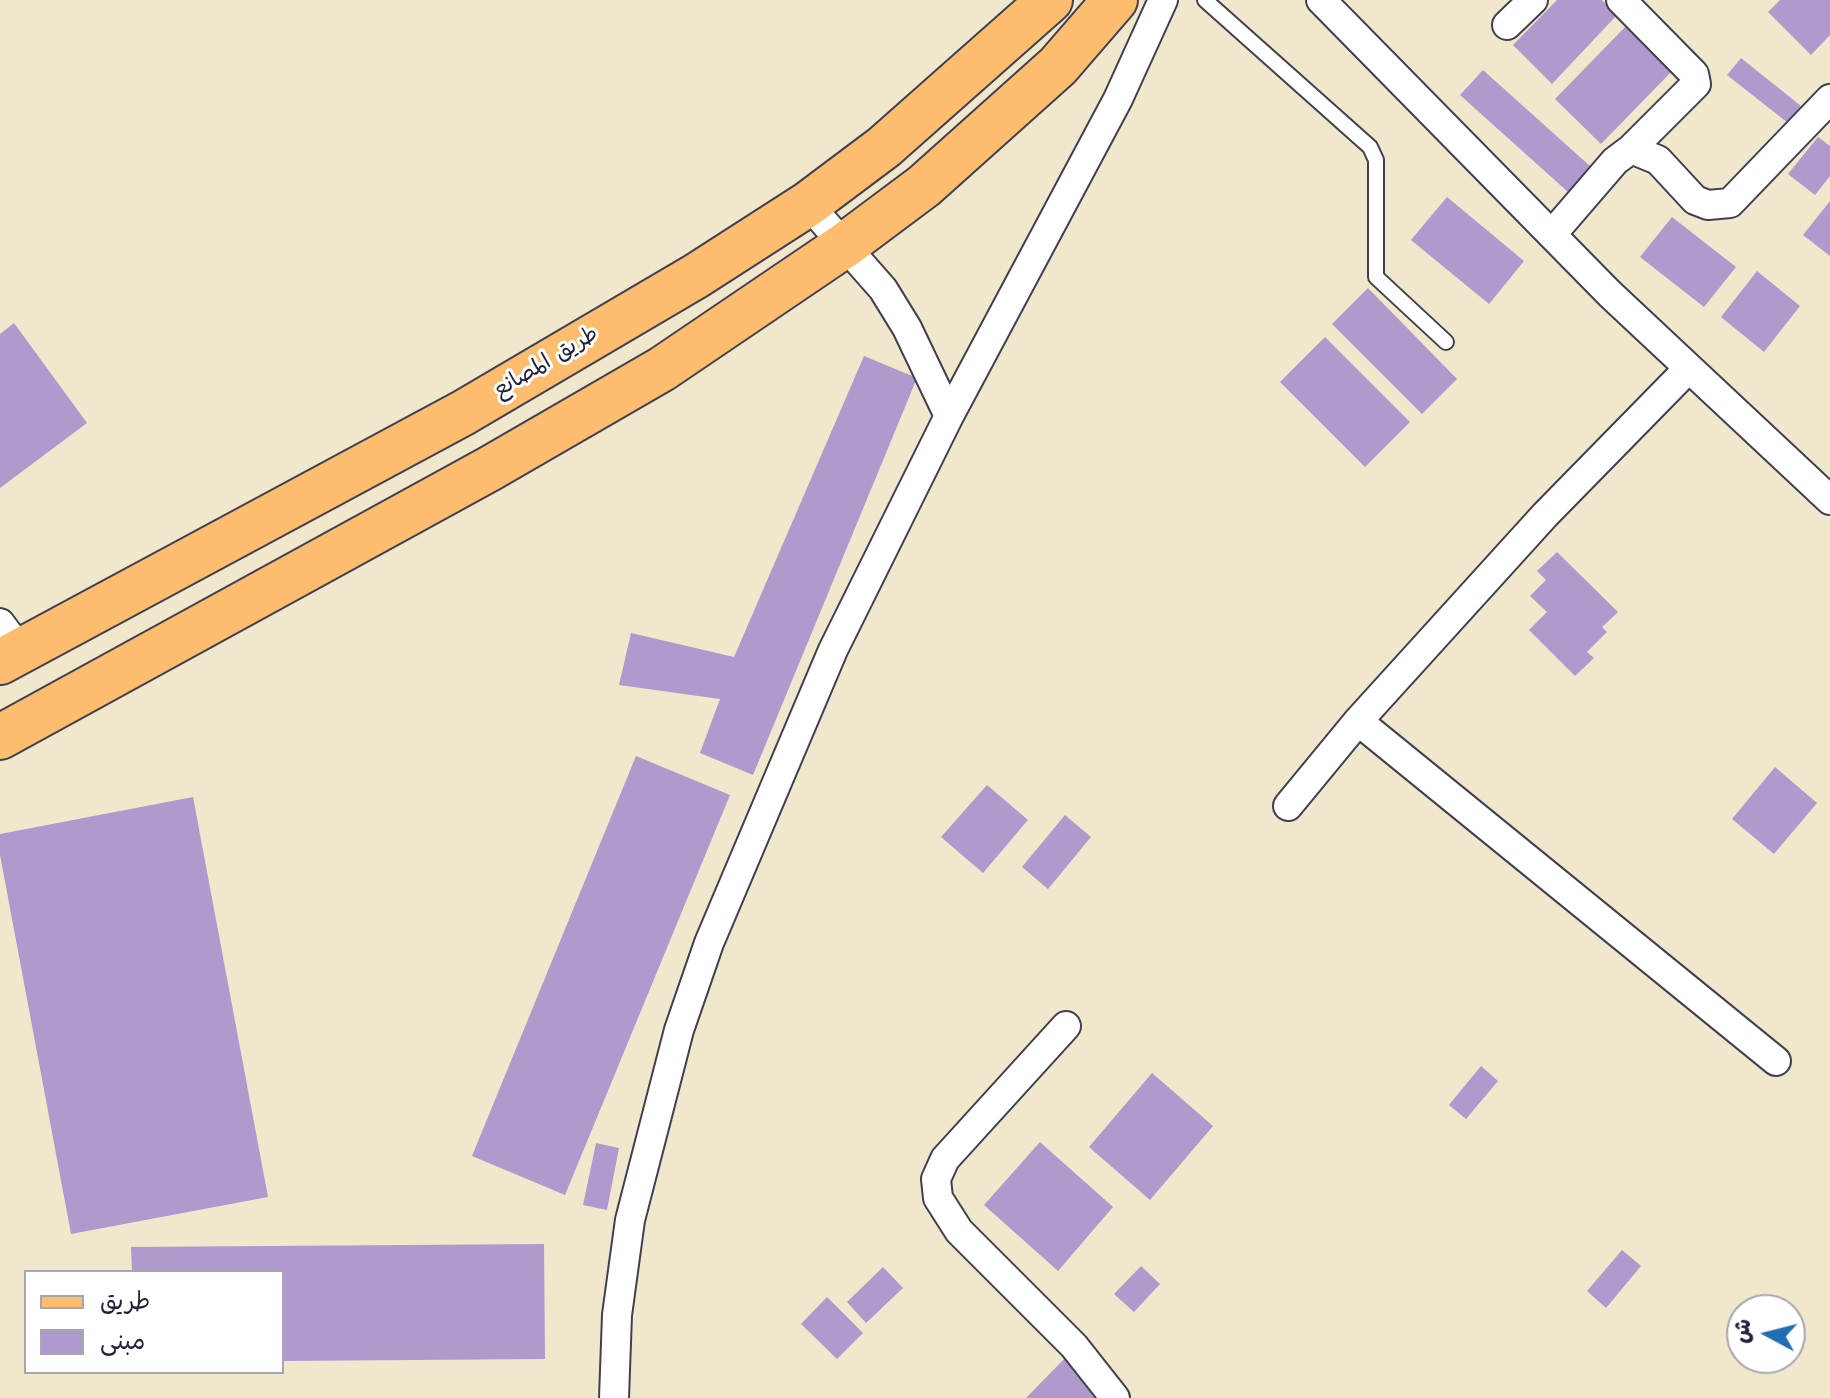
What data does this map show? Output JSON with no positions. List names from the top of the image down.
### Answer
{
  "streets": {
    "main road": ["طريق المصانع"]
  },
  "legend": ["طريق", "مبنى"],
  "north": "left"
}
